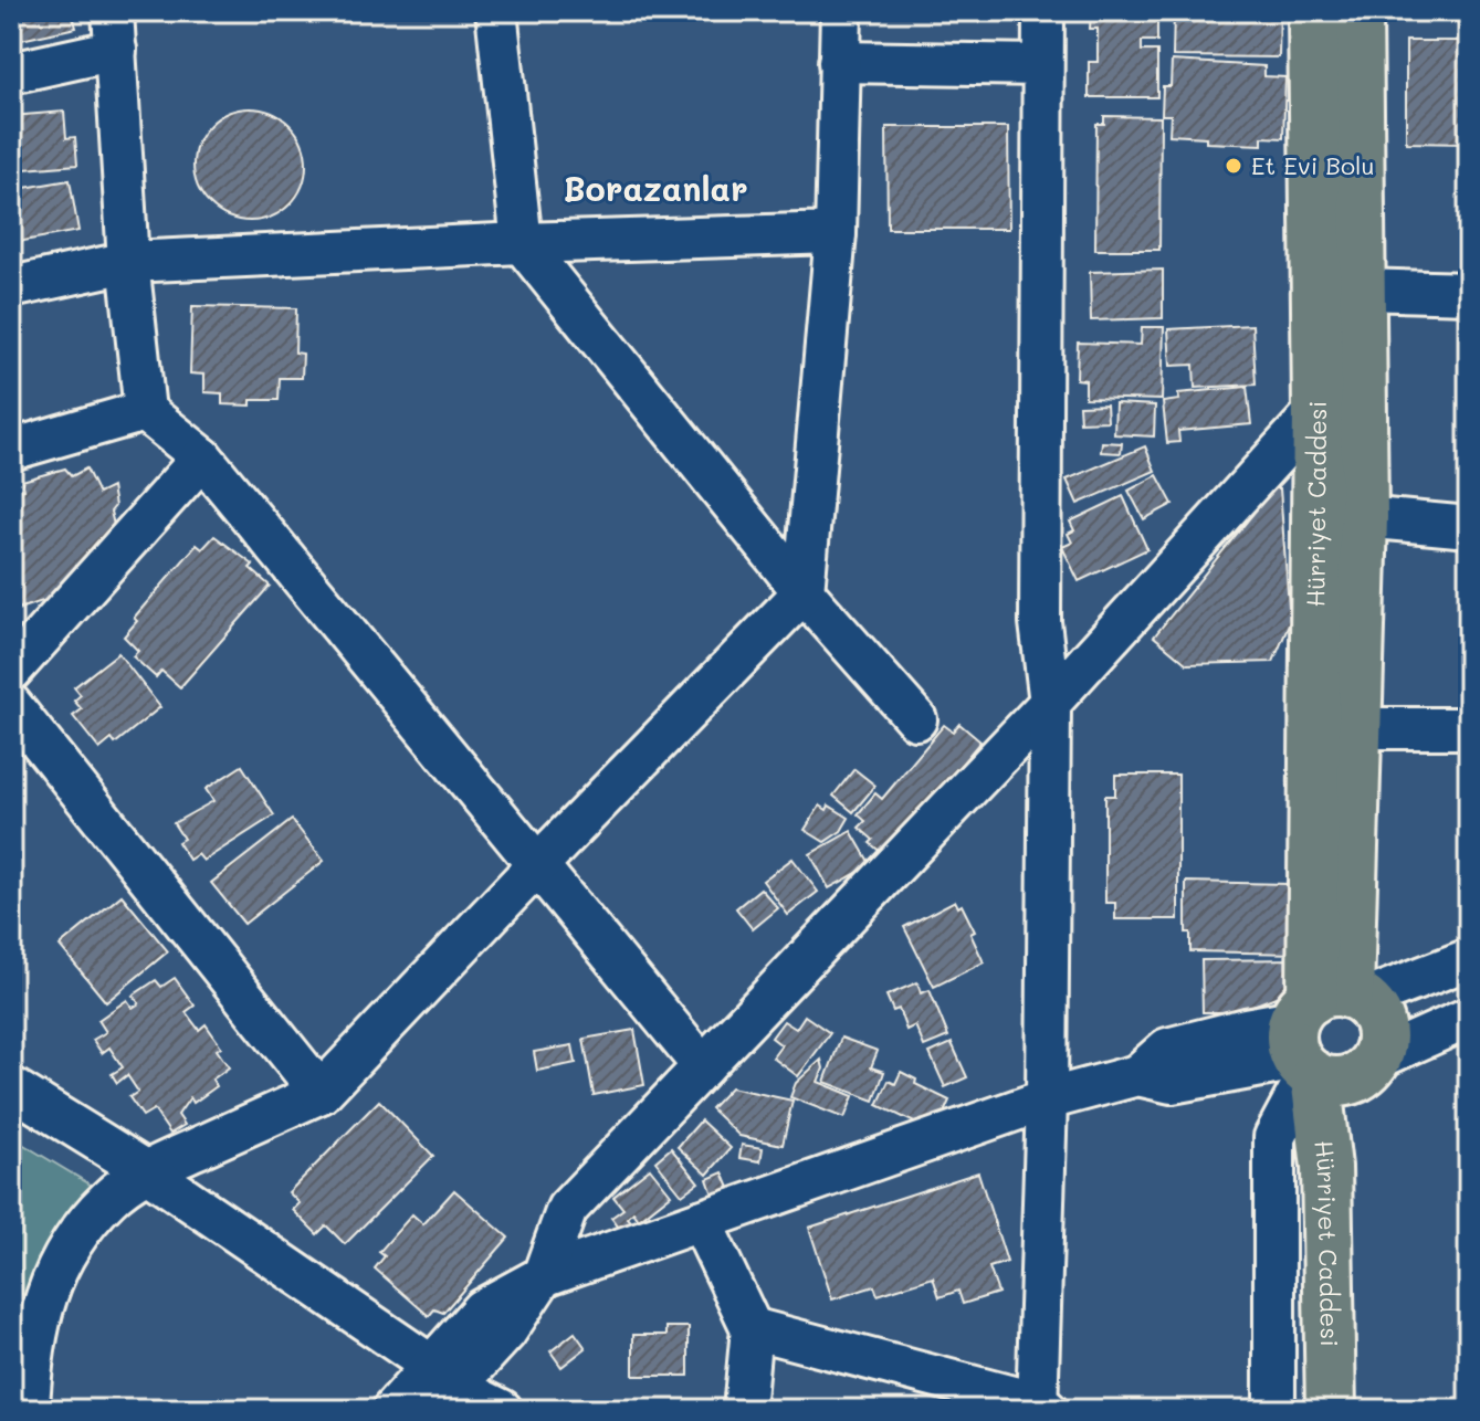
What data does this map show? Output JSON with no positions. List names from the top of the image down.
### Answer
{
  "streets": {
    "main road": ["Hürriyet Caddesi"]
  },
  "districts": ["Borazanlar"],
  "places": ["Et Evi Bolu"]
}
